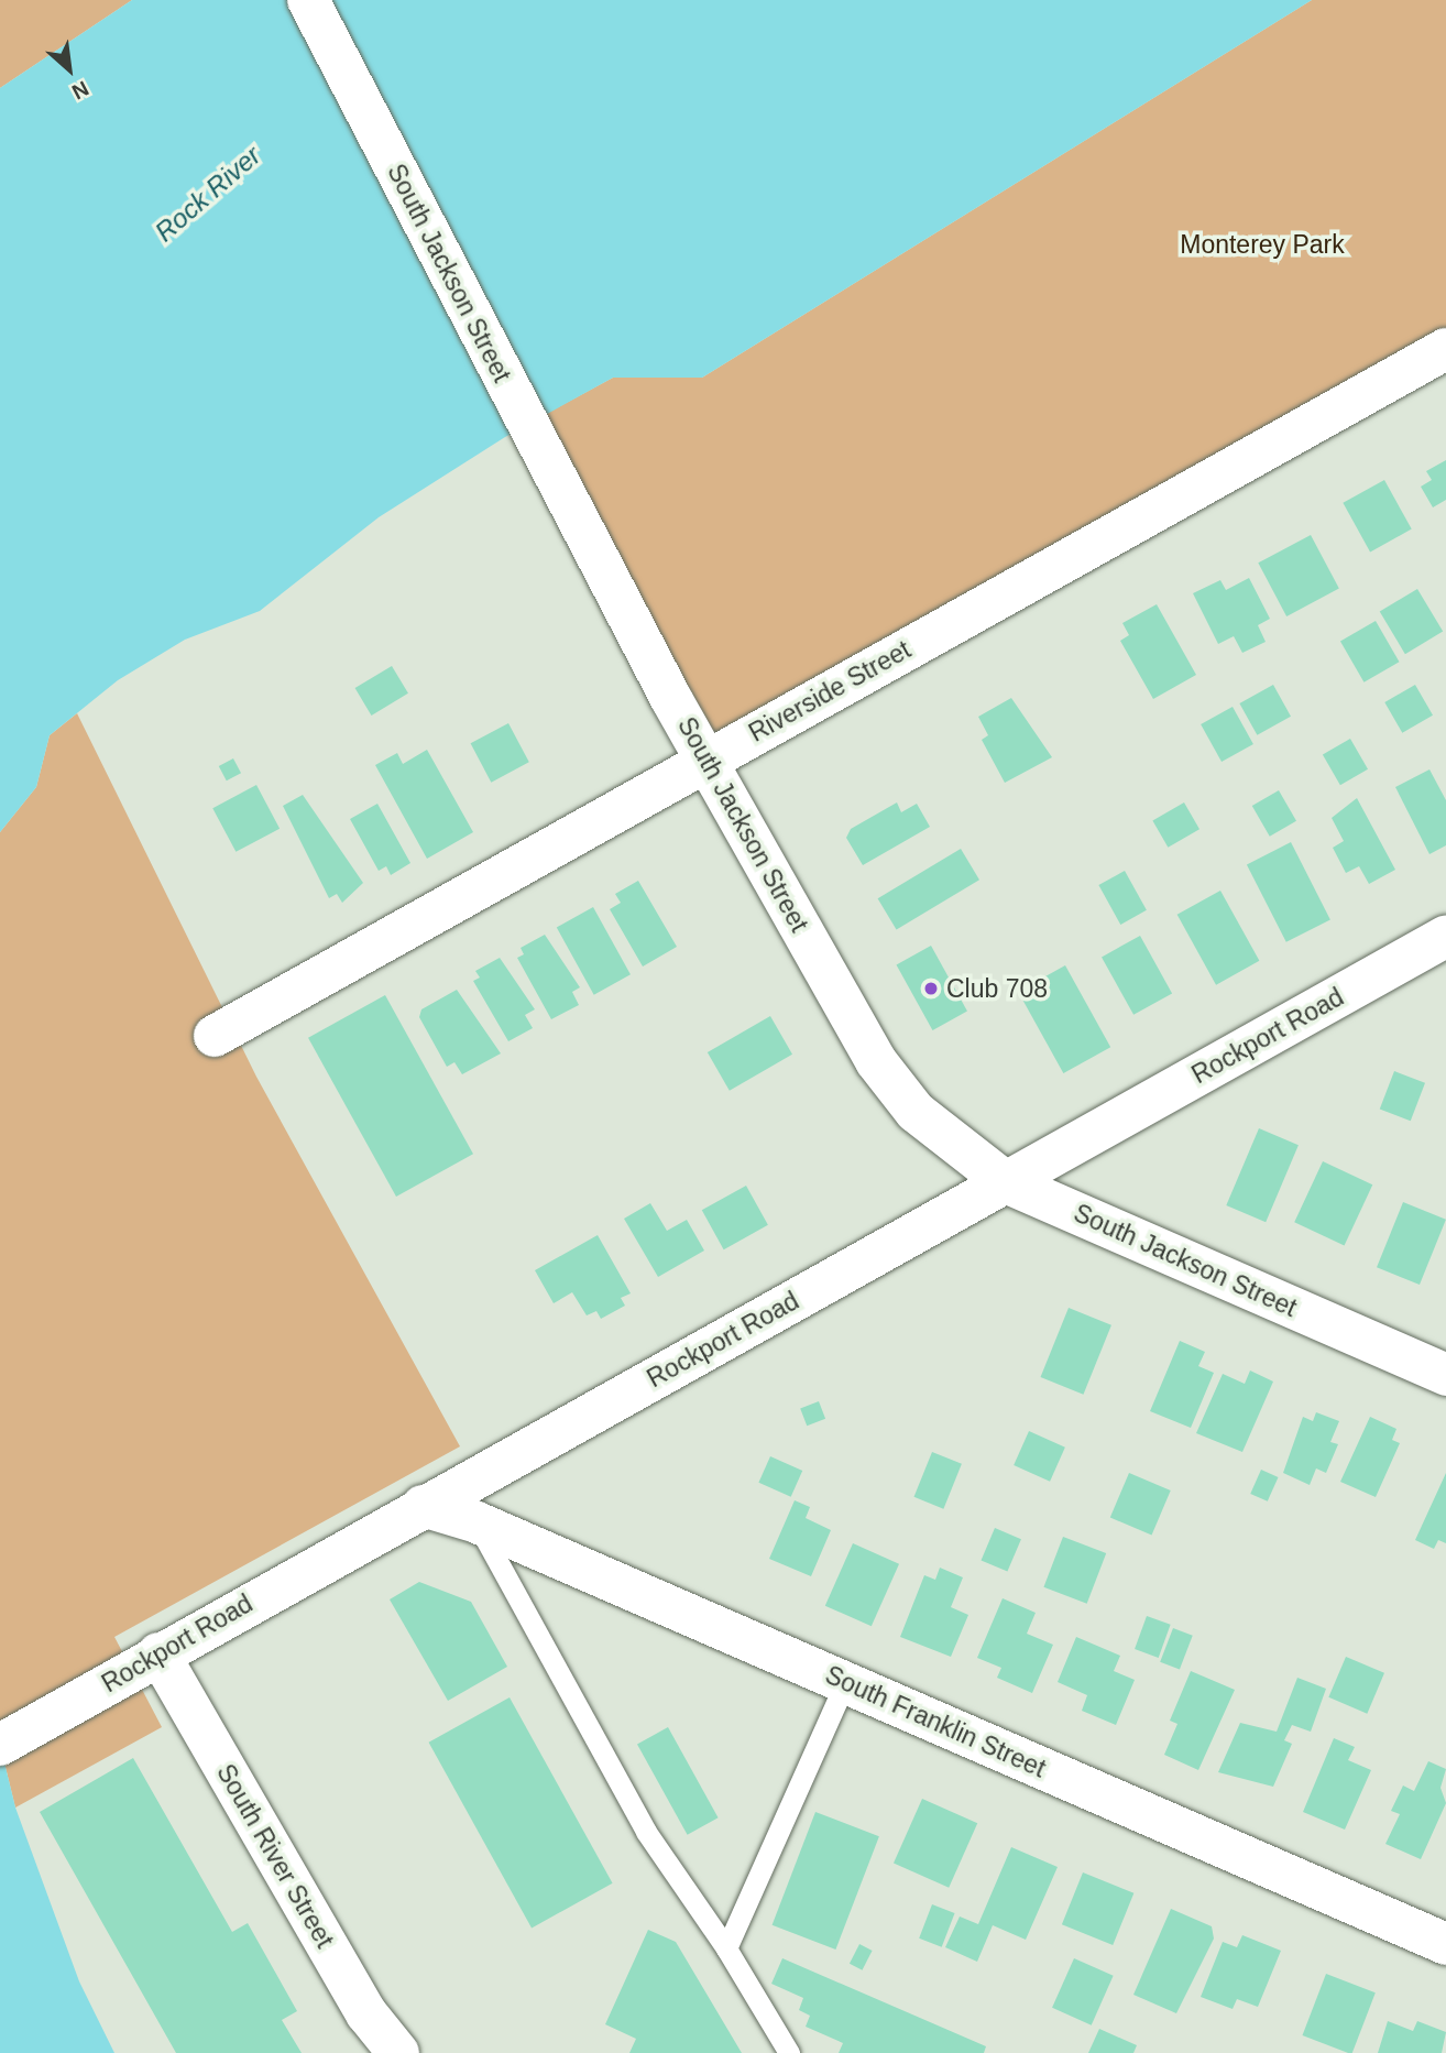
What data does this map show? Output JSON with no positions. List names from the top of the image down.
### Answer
{
  "streets": {
    "street": [
      "South Jackson Street",
      "Riverside Street",
      "Rockport Road",
      "South Franklin Street",
      "South River Street"
    ]
  },
  "crossings": [
    ["South Jackson Street", "Riverside Street"],
    ["South Jackson Street", "Rockport Road"],
    ["Rockport Road", "South Franklin Street"],
    ["Rockport Road", "South River Street"]
  ],
  "water": ["Rock River"],
  "parks": ["Monterey Park"],
  "places": ["Club 708"],
  "north": "bottom right"
}
